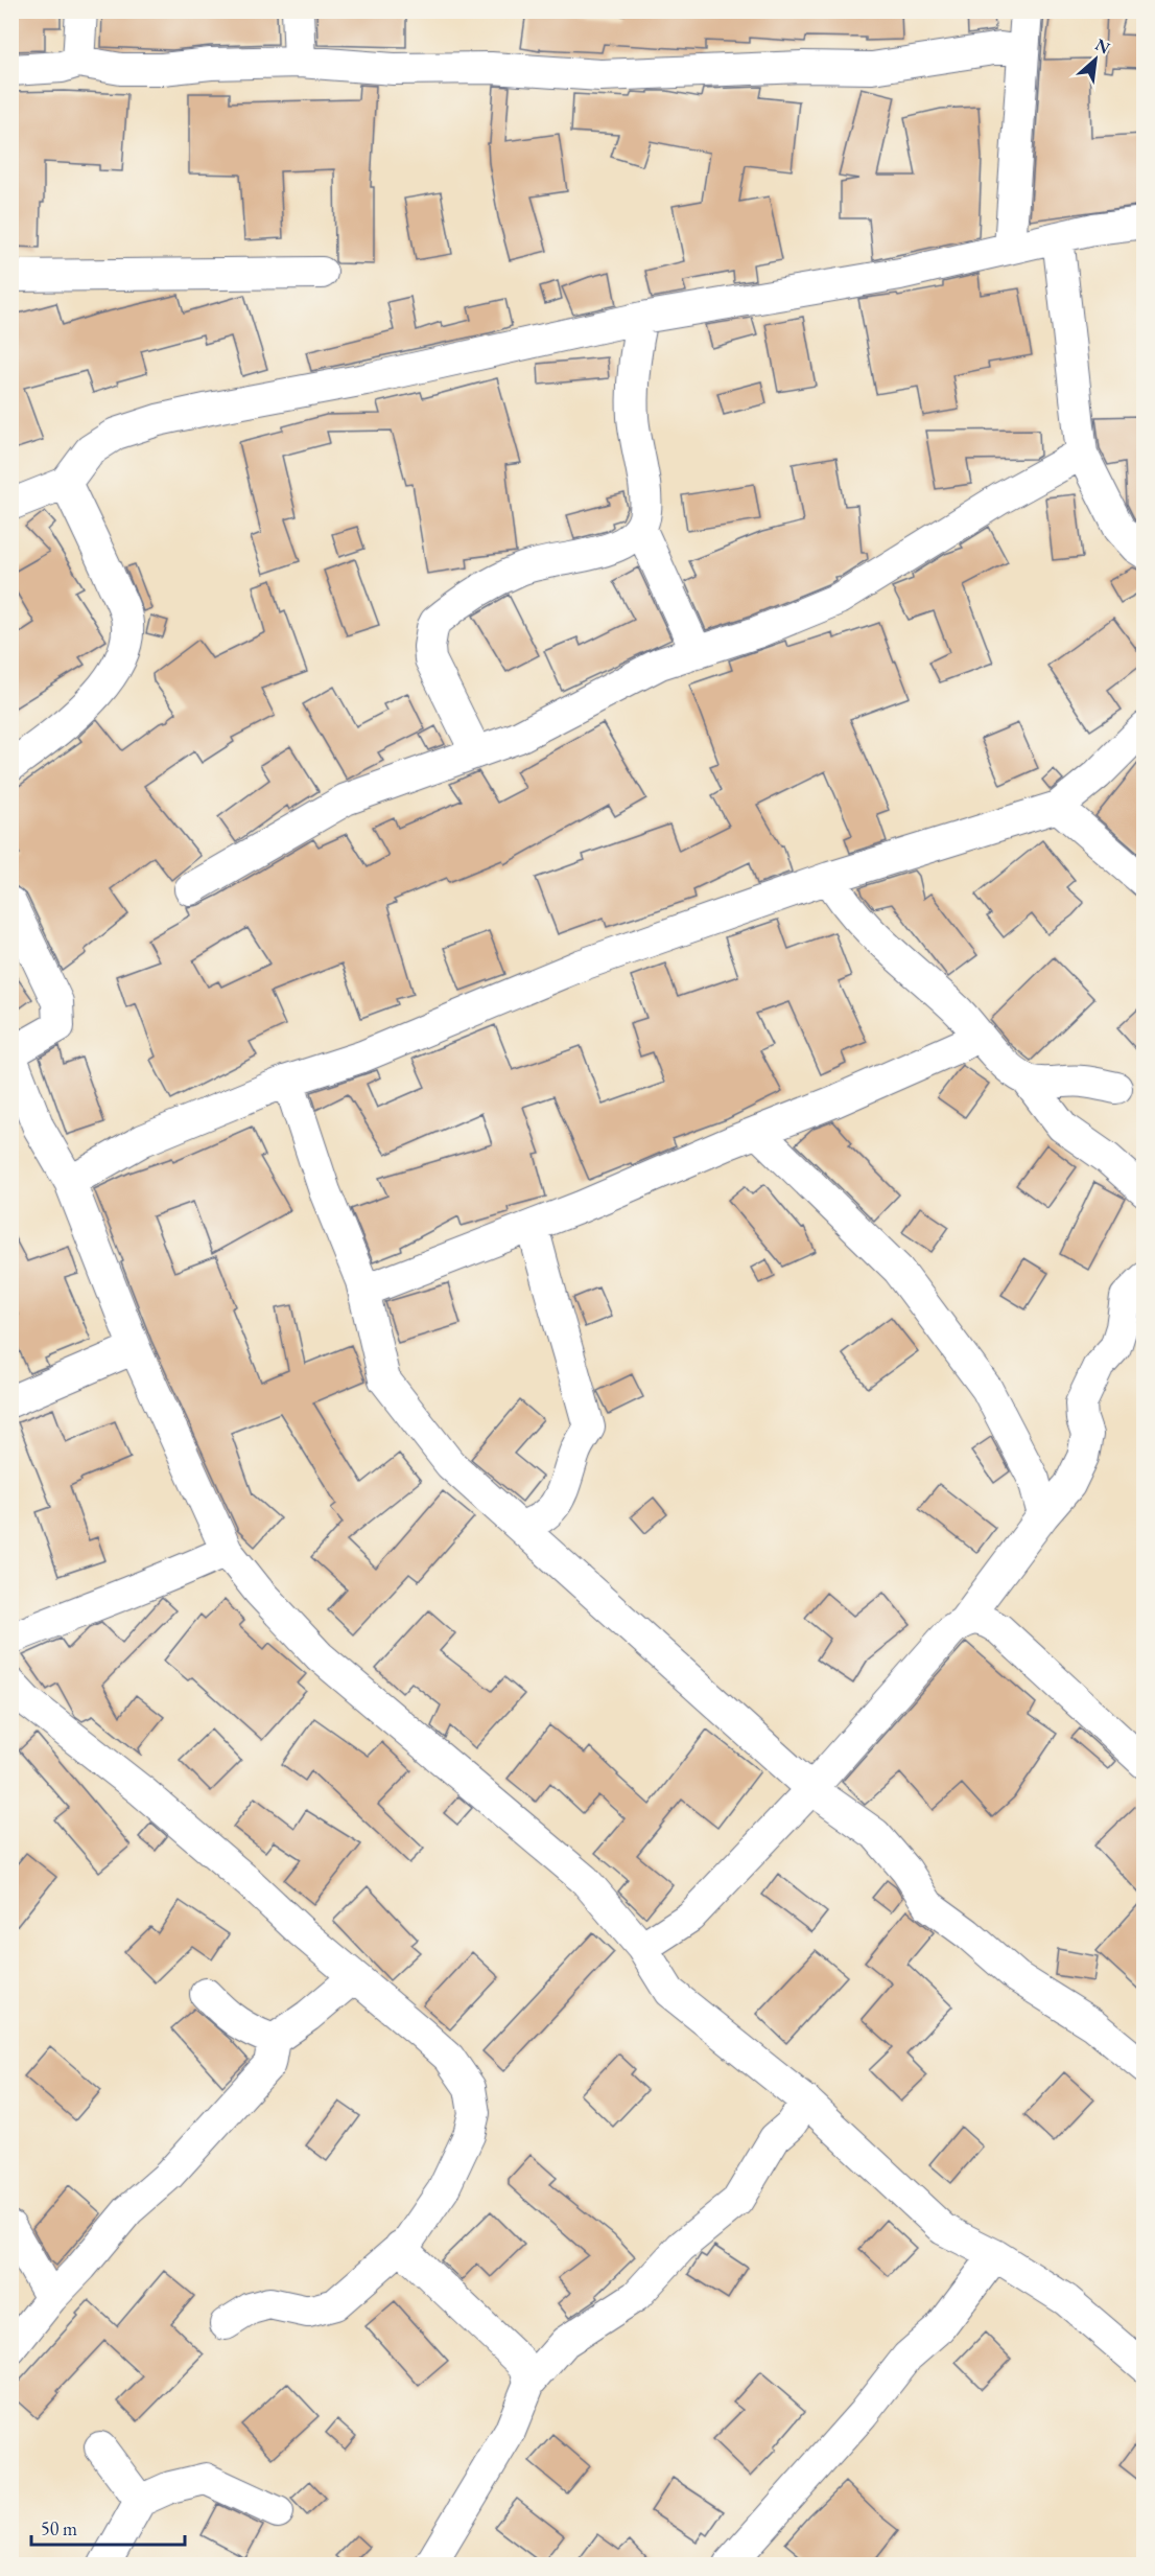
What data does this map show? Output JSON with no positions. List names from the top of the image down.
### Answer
{
  "scale_bar": "50 m",
  "north": "top right"
}
